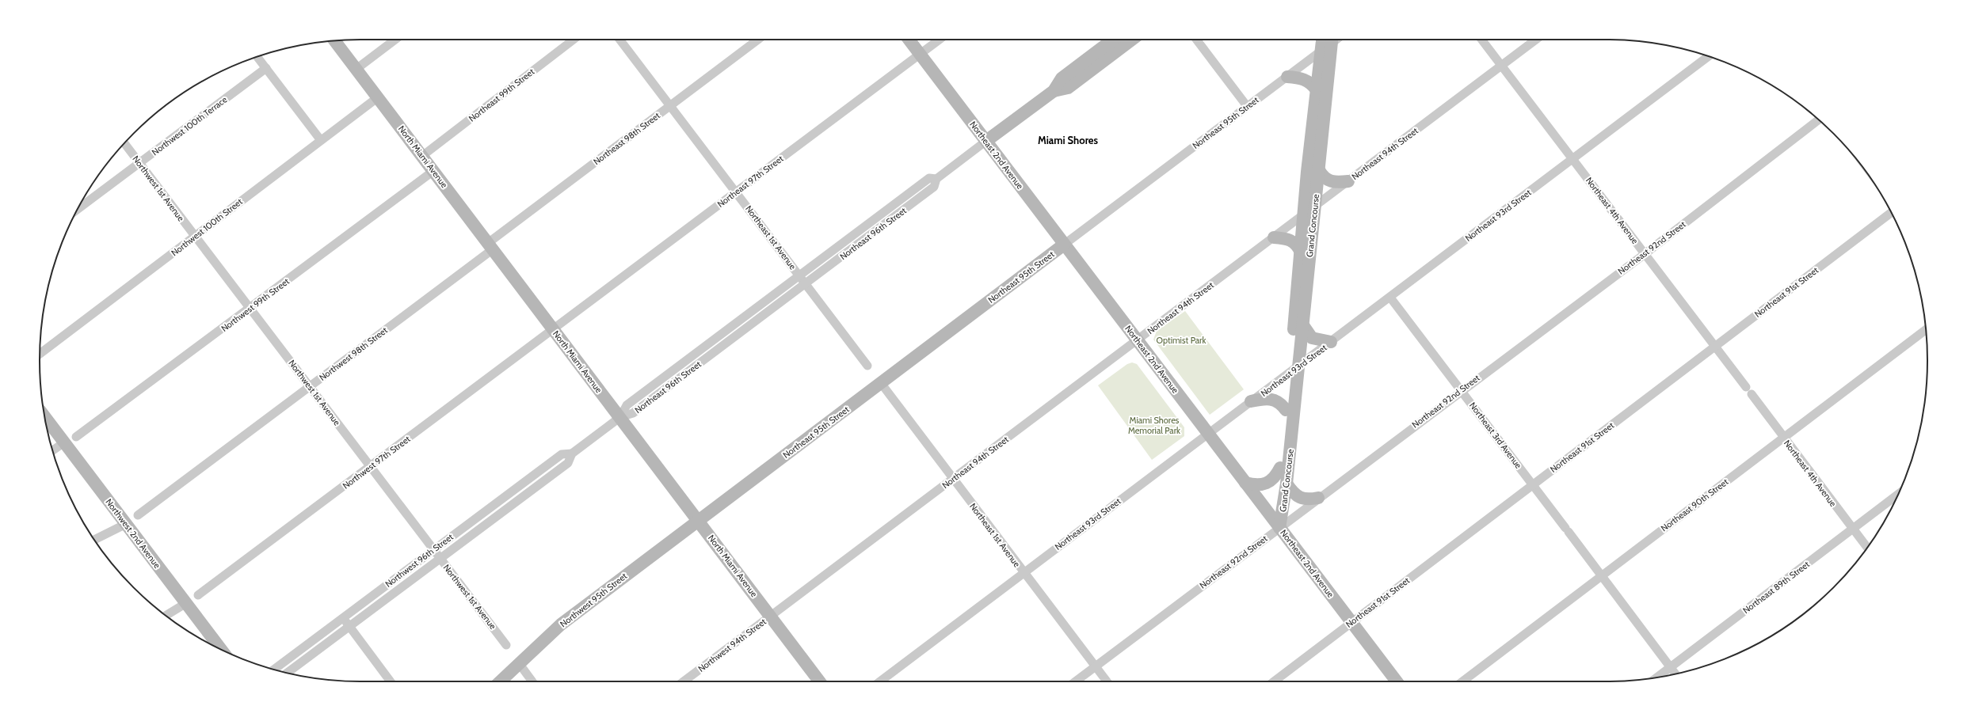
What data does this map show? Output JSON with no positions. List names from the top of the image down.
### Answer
{
  "streets": {
    "main road": [
      "Northeast 95th Street",
      "Northeast 2nd Avenue",
      "North Miami Avenue",
      "Grand Concourse",
      "Northeast 96th Street",
      "Northwest 2nd Avenue",
      "Northwest 95th Street"
    ],
    "street": [
      "Northeast 99th Street",
      "Northwest 100th Terrace",
      "Northeast 98th Street",
      "Northeast 94th Street",
      "Northeast 97th Street",
      "Northwest 1st Avenue",
      "Northeast 4th Avenue",
      "Northeast 93rd Street",
      "Northwest 100th Street",
      "Northeast 1st Avenue",
      "Northeast 92nd Street",
      "Northeast 91st Street",
      "Northwest 99th Street",
      "Northwest 98th Street",
      "Northeast 3rd Avenue",
      "Northwest 97th Street",
      "Northeast 90th Street",
      "Northwest 96th Street",
      "Northeast 89th Street",
      "Northwest 94th Street"
    ]
  },
  "crossings": [
    ["Northeast 99th Street", "North Miami Avenue"],
    ["Northeast 95th Street", "Northeast 2nd Avenue"],
    ["Northeast 95th Street", "North Miami Avenue"],
    ["Northeast 95th Street", "Grand Concourse"],
    ["Northeast 95th Street", "Northeast 1st Avenue"],
    ["Northeast 95th Street", "Northwest 95th Street"],
    ["Northwest 100th Terrace", "Northwest 1st Avenue"],
    ["Northeast 98th Street", "North Miami Avenue"],
    ["Northeast 98th Street", "Northeast 1st Avenue"],
    ["Northeast 98th Street", "Northwest 98th Street"],
    ["Northeast 94th Street", "Northeast 2nd Avenue"],
    ["Northeast 94th Street", "North Miami Avenue"],
    ["Northeast 94th Street", "Northeast 4th Avenue"],
    ["Northeast 94th Street", "Grand Concourse"],
    ["Northeast 94th Street", "Northeast 1st Avenue"],
    ["Northeast 94th Street", "Northwest 94th Street"],
    ["Northeast 2nd Avenue", "Northeast 97th Street"],
    ["Northeast 2nd Avenue", "Northeast 93rd Street"],
    ["Northeast 2nd Avenue", "Grand Concourse"],
    ["Northeast 2nd Avenue", "Northeast 96th Street"],
    ["Northeast 2nd Avenue", "Northeast 92nd Street"],
    ["Northeast 2nd Avenue", "Northeast 91st Street"],
    ["North Miami Avenue", "Northeast 97th Street"],
    ["North Miami Avenue", "Northwest 100th Street"],
    ["North Miami Avenue", "Northeast 96th Street"],
    ["North Miami Avenue", "Northwest 99th Street"],
    ["North Miami Avenue", "Northwest 98th Street"],
    ["North Miami Avenue", "Northwest 97th Street"],
    ["North Miami Avenue", "Northwest 96th Street"],
    ["North Miami Avenue", "Northwest 95th Street"],
    ["North Miami Avenue", "Northwest 94th Street"],
    ["Northeast 97th Street", "Northeast 1st Avenue"],
    ["Northeast 97th Street", "Northwest 97th Street"],
    ["Northwest 1st Avenue", "Northwest 100th Street"],
    ["Northwest 1st Avenue", "Northwest 99th Street"],
    ["Northwest 1st Avenue", "Northwest 98th Street"],
    ["Northwest 1st Avenue", "Northwest 97th Street"],
    ["Northwest 1st Avenue", "Northwest 96th Street"],
    ["Northeast 4th Avenue", "Northeast 93rd Street"],
    ["Northeast 4th Avenue", "Northeast 92nd Street"],
    ["Northeast 4th Avenue", "Northeast 91st Street"],
    ["Northeast 4th Avenue", "Northeast 90th Street"],
    ["Northeast 4th Avenue", "Northeast 89th Street"],
    ["Northeast 93rd Street", "Grand Concourse"],
    ["Northeast 93rd Street", "Northeast 1st Avenue"],
    ["Northeast 93rd Street", "Northeast 3rd Avenue"],
    ["Grand Concourse", "Northeast 92nd Street"],
    ["Northeast 96th Street", "Northeast 1st Avenue"],
    ["Northeast 96th Street", "Northwest 96th Street"],
    ["Northeast 1st Avenue", "Northeast 92nd Street"],
    ["Northeast 92nd Street", "Northeast 3rd Avenue"],
    ["Northeast 91st Street", "Northeast 3rd Avenue"],
    ["Northeast 3rd Avenue", "Northeast 90th Street"],
    ["Northeast 3rd Avenue", "Northeast 89th Street"]
  ],
  "districts": ["Miami Shores"],
  "parks": ["Optimist Park", "Miami Shores Memorial Park"]
}
